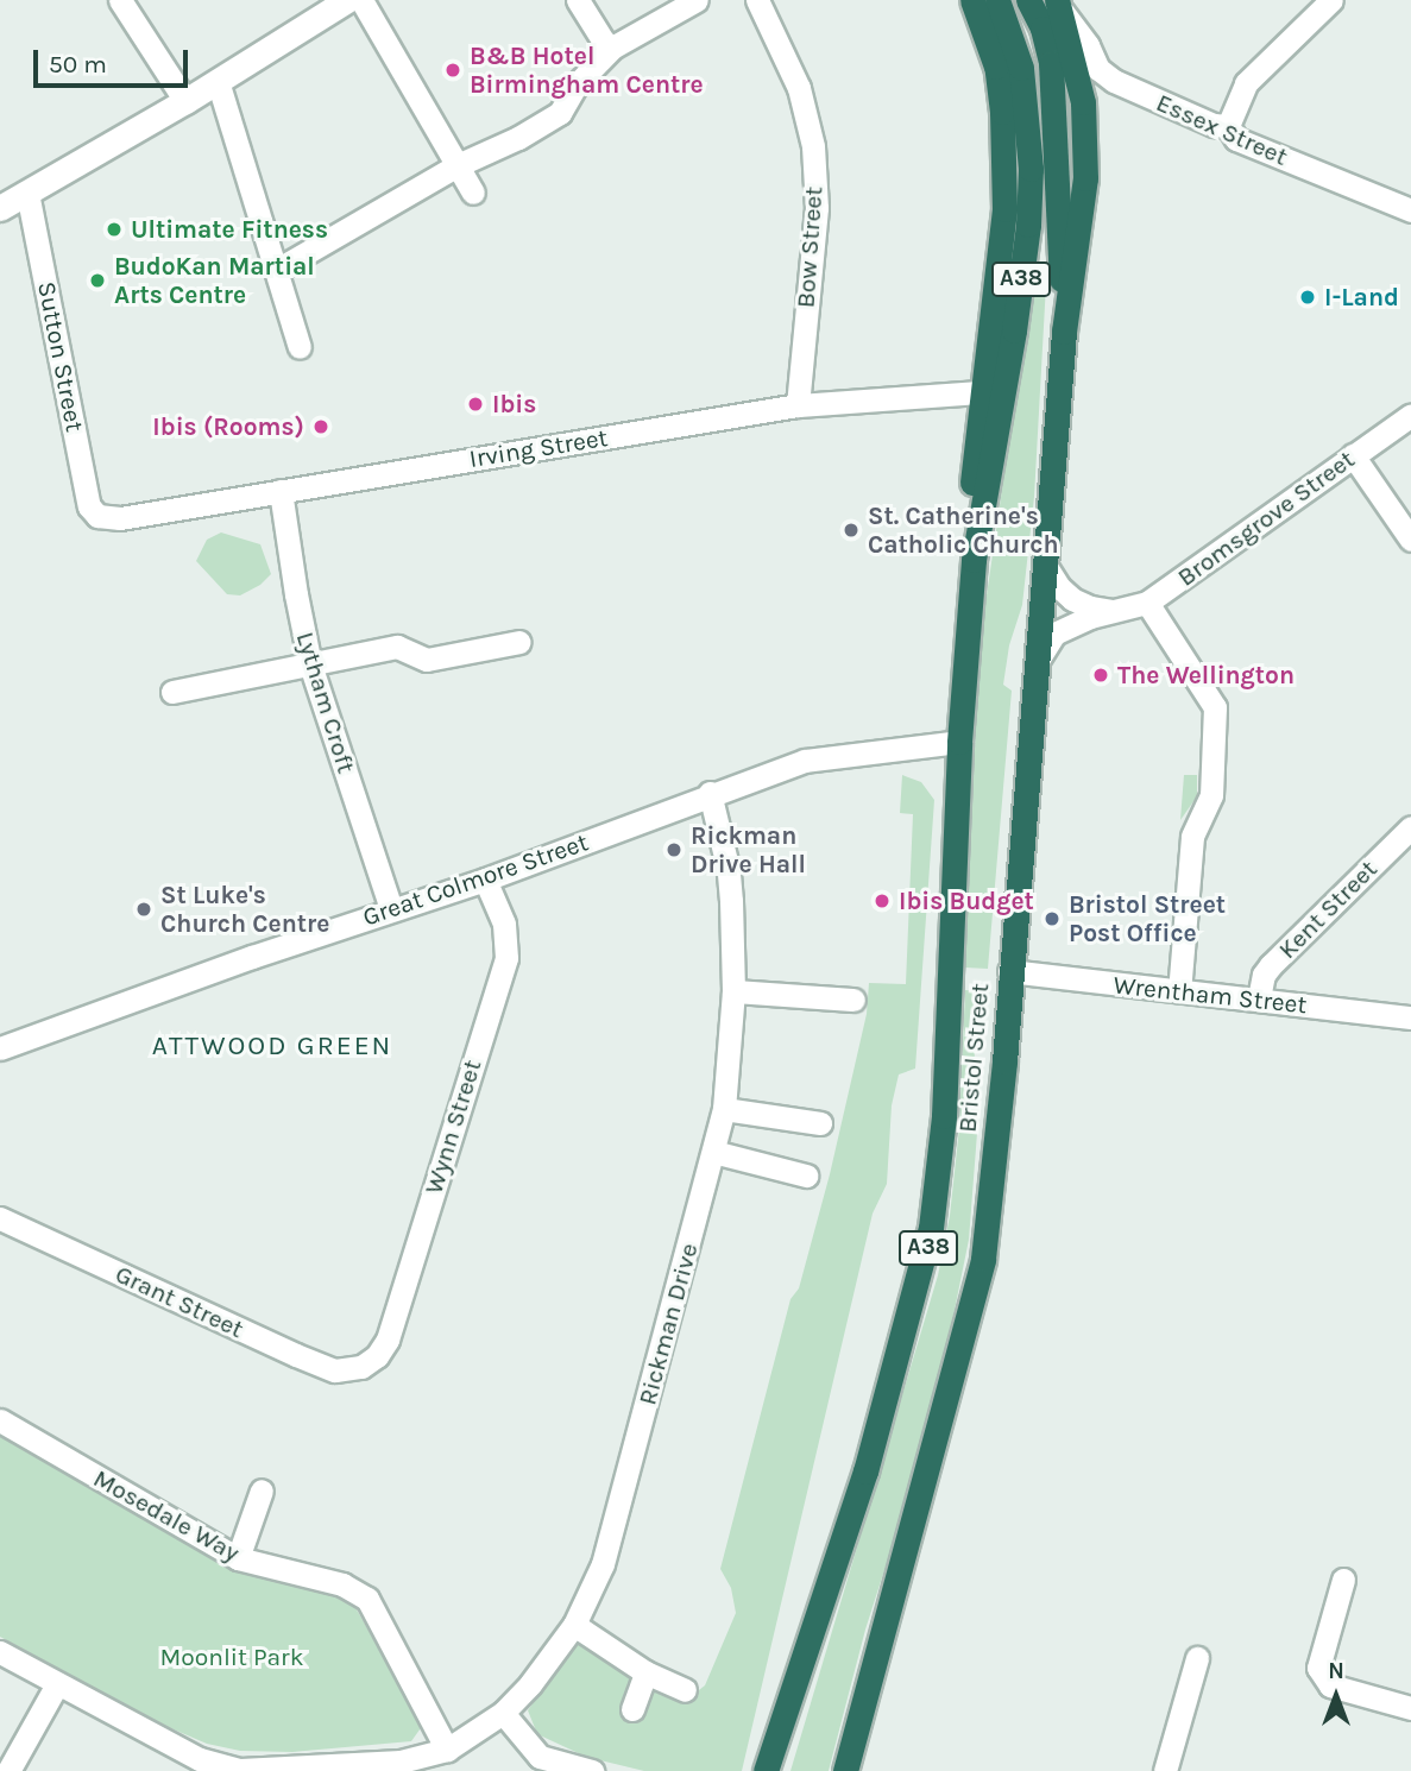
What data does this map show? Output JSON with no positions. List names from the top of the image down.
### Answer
{
  "streets": {
    "highway": ["A38", "Bristol Street"],
    "street": [
      "Essex Street",
      "Bow Street",
      "Sutton Street",
      "Irving Street",
      "Bromsgrove Street",
      "Lytham Croft",
      "Great Colmore Street",
      "Kent Street",
      "Wrentham Street",
      "Wynn Street",
      "Grant Street",
      "Rickman Drive",
      "Mosedale Way"
    ]
  },
  "crossings": [
    ["Bow Street", "Irving Street"],
    ["A38", "Bristol Street"],
    ["Sutton Street", "Irving Street"],
    ["Irving Street", "Lytham Croft"],
    ["Bromsgrove Street", "Bristol Street"],
    ["Lytham Croft", "Great Colmore Street"],
    ["Great Colmore Street", "Bristol Street"],
    ["Great Colmore Street", "Wynn Street"],
    ["Great Colmore Street", "Rickman Drive"],
    ["Kent Street", "Wrentham Street"],
    ["Wrentham Street", "Bristol Street"],
    ["Wynn Street", "Grant Street"],
    ["Rickman Drive", "Mosedale Way"]
  ],
  "districts": ["ATTWOOD GREEN"],
  "parks": ["Moonlit Park"],
  "places": [
    "B&B Hotel Birmingham Centre",
    "Ultimate Fitness",
    "BudoKan Martial Arts Centre",
    "I-Land",
    "Ibis",
    "Ibis (Rooms)",
    "St. Catherine's Catholic Church",
    "The Wellington",
    "Rickman Drive Hall",
    "Ibis Budget",
    "St Luke's Church Centre",
    "Bristol Street Post Office"
  ],
  "scale_bar": "50 m",
  "north": "top"
}
